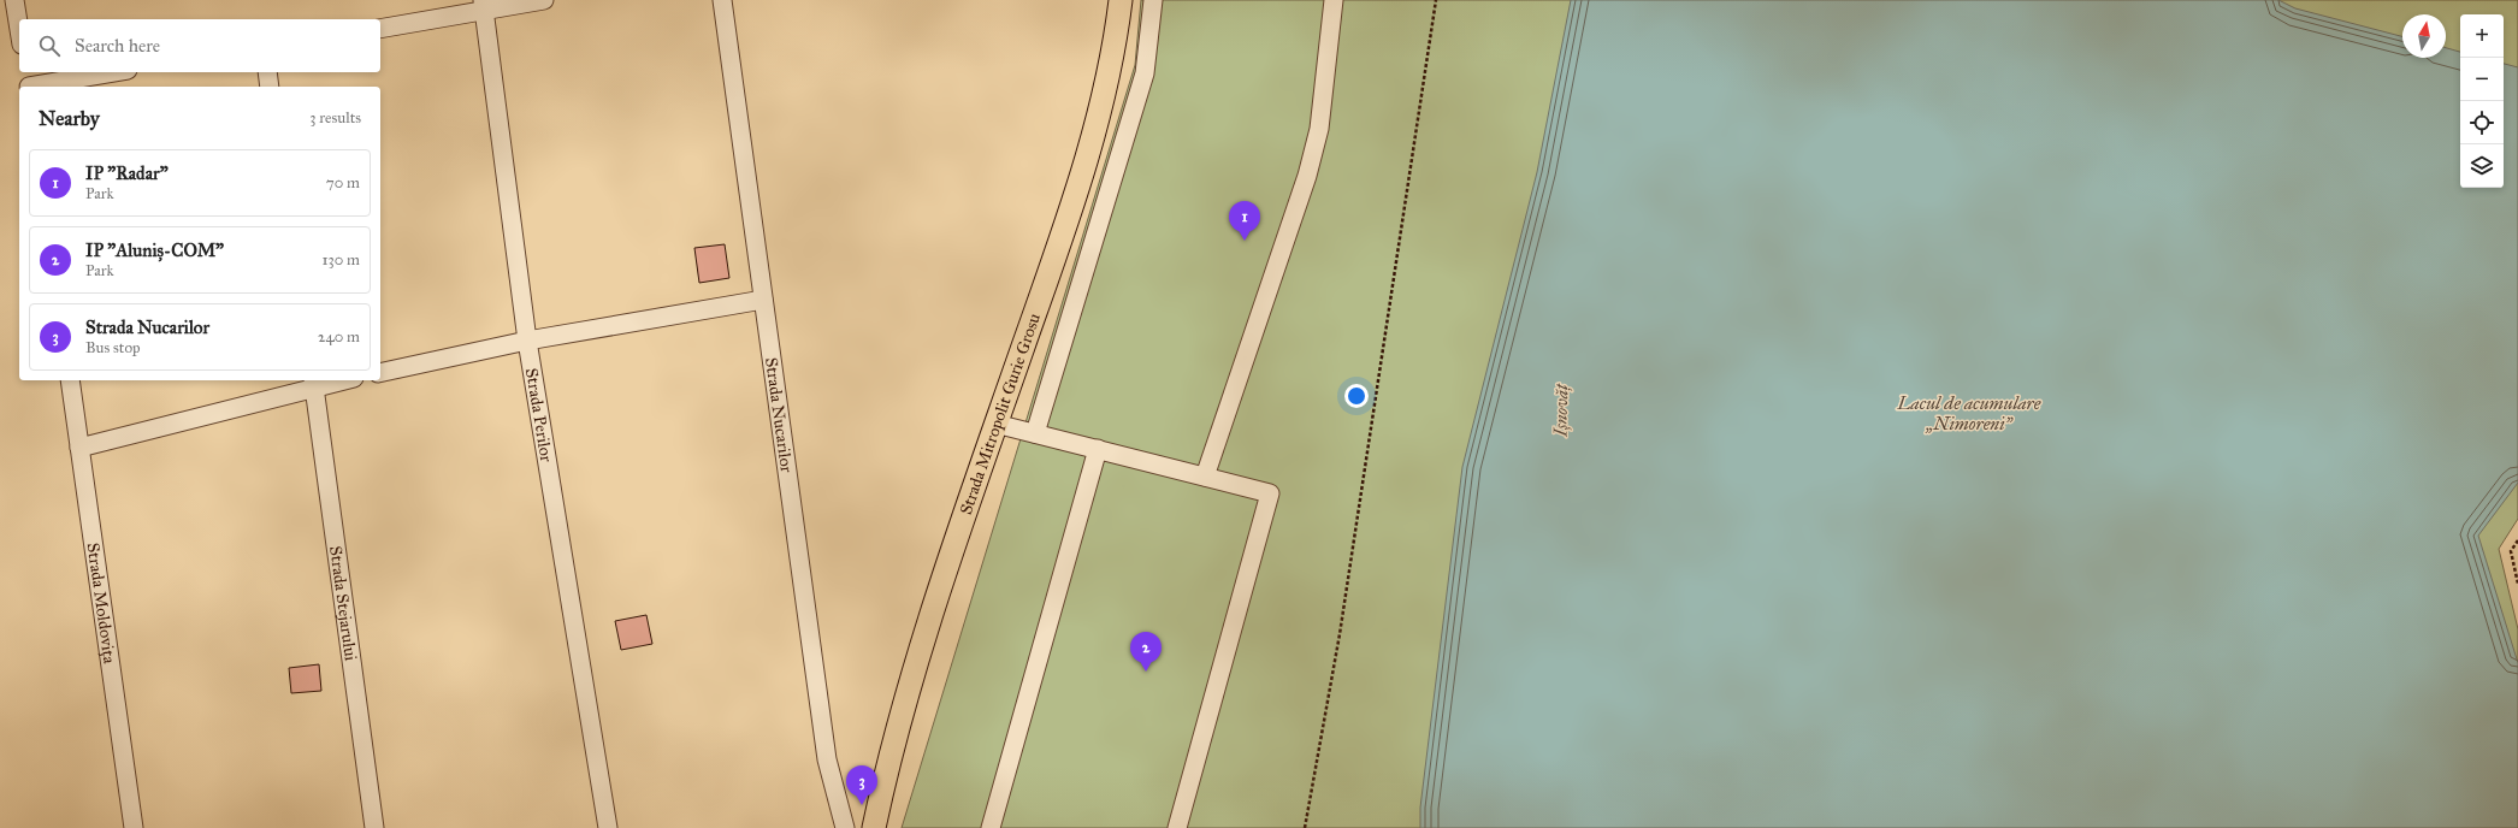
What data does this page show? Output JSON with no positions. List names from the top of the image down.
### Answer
{
  "streets": {
    "main road": ["Strada Mitropolit Gurie Grosu"],
    "street": [
      "Strada Perilor",
      "Strada Nucarilor",
      "Strada Moldovița",
      "Strada Stejarului"
    ]
  },
  "water": ["Lacul de acumulare „Nimoreni”", "Ișnovăț"],
  "north": "top",
  "page": {
    "map_buttons": ["+", "−"],
    "search": "Search here",
    "heading": ["Nearby", "3 results"],
    "list": [
      {
        "mark": "1",
        "name": "IP \"Radar\"",
        "note": "Park",
        "value": "70 m"
      },
      {
        "mark": "2",
        "name": "IP \"Aluniș-COM\"",
        "note": "Park",
        "value": "130 m"
      },
      {
        "mark": "3",
        "name": "Strada Nucarilor",
        "note": "Bus stop",
        "value": "240 m"
      }
    ],
    "pins": ["1", "2", "3"]
  }
}
